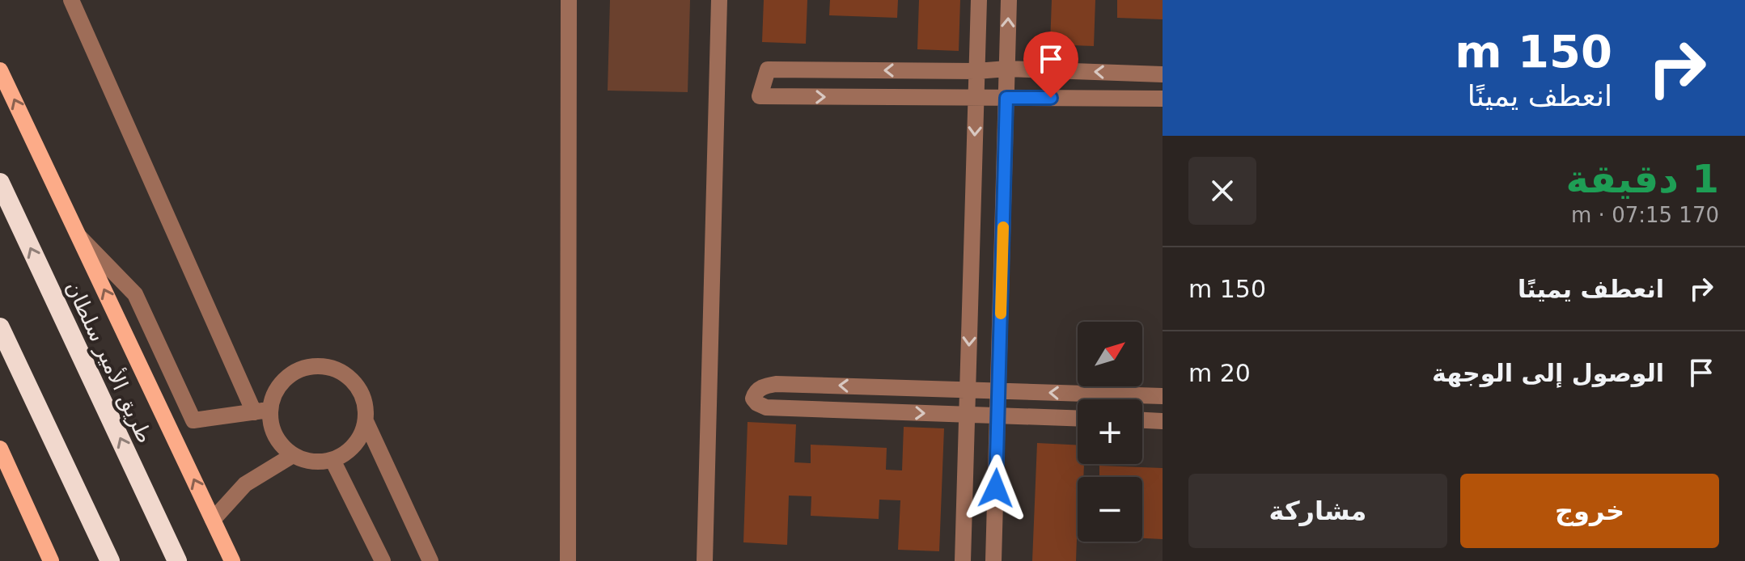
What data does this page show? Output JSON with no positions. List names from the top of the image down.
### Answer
{
  "streets": {
    "highway": ["طريق الأمير سلطان"]
  },
  "north": "top right",
  "page": {
    "turn": ["150 m", "انعطف يمينًا"],
    "heading": ["1 دقيقة", "170 m · 07:15"],
    "list": [
      {
        "name": "انعطف يمينًا",
        "value": "150 m"
      },
      {
        "name": "الوصول إلى الوجهة",
        "value": "20 m"
      }
    ],
    "map_buttons": ["+", "−"],
    "buttons": ["خروج", "مشاركة"]
  }
}
